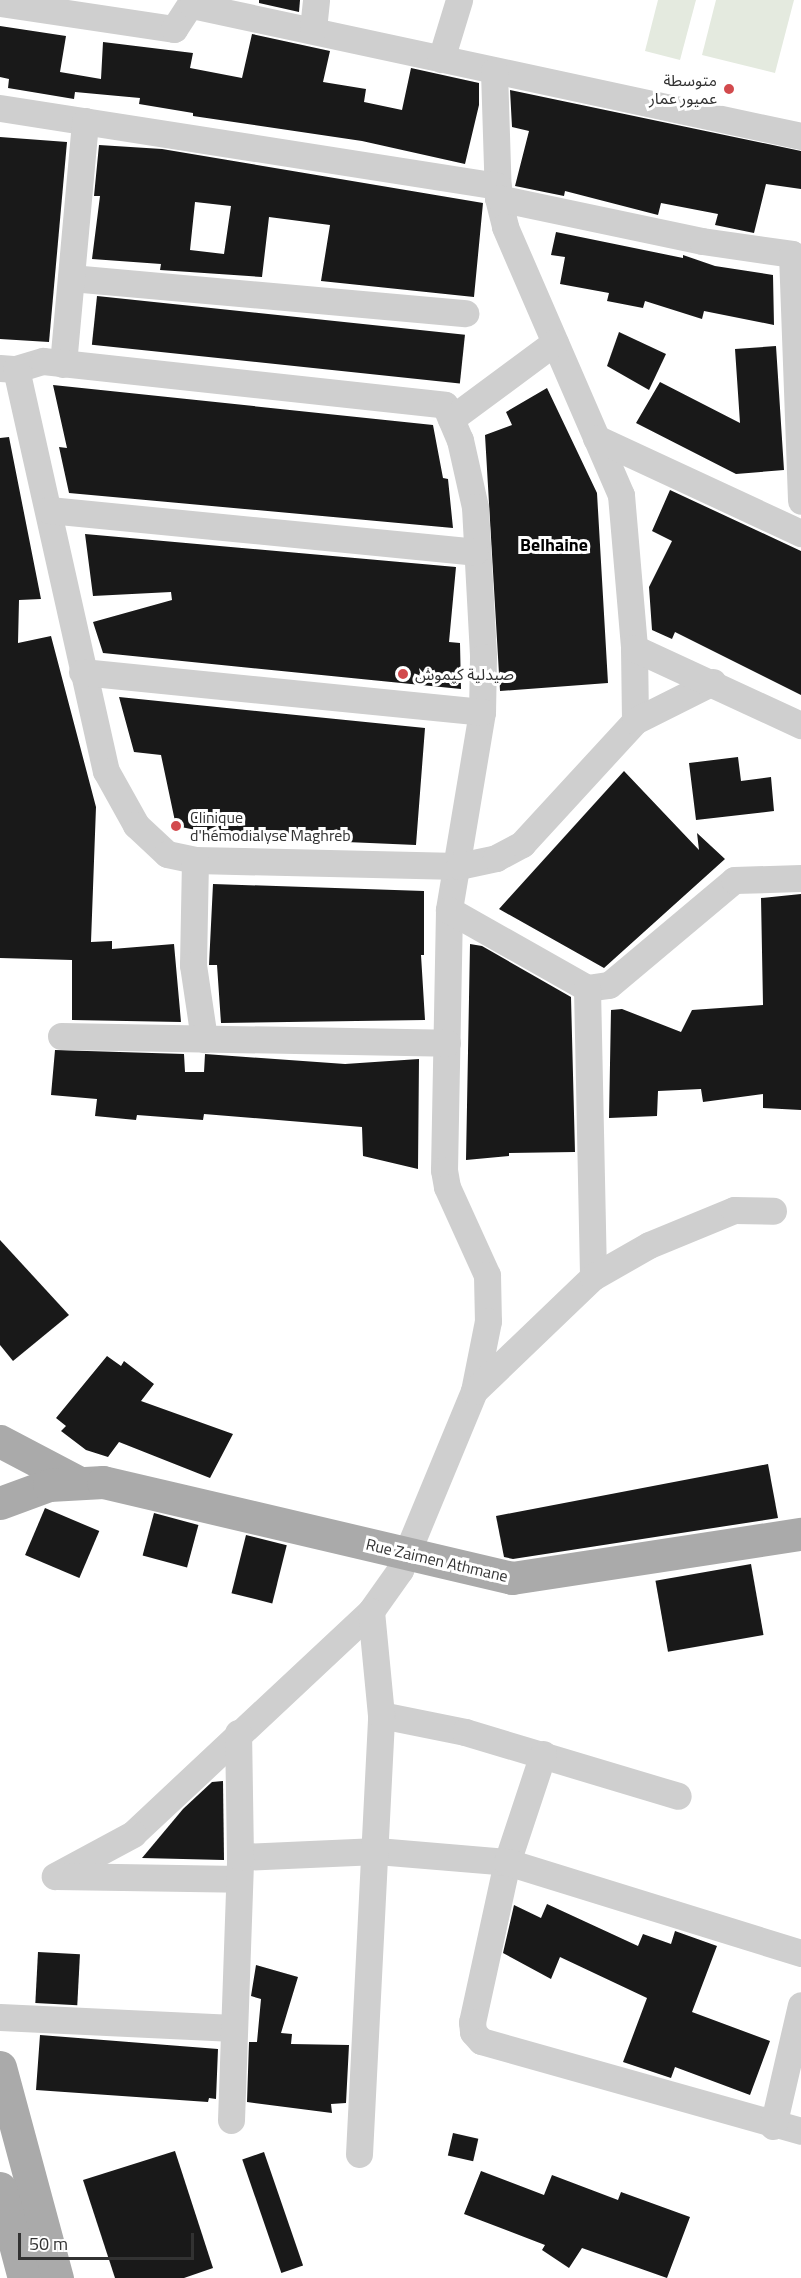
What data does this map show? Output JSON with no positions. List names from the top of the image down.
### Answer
{
  "streets": {
    "main road": ["Rue Zaimen Athmane"]
  },
  "districts": ["Belhaine"],
  "places": ["متوسطة عميور عمار", "صيدلية كيموش", "Clinique d'hémodialyse Maghreb"],
  "scale_bar": "50 m"
}
